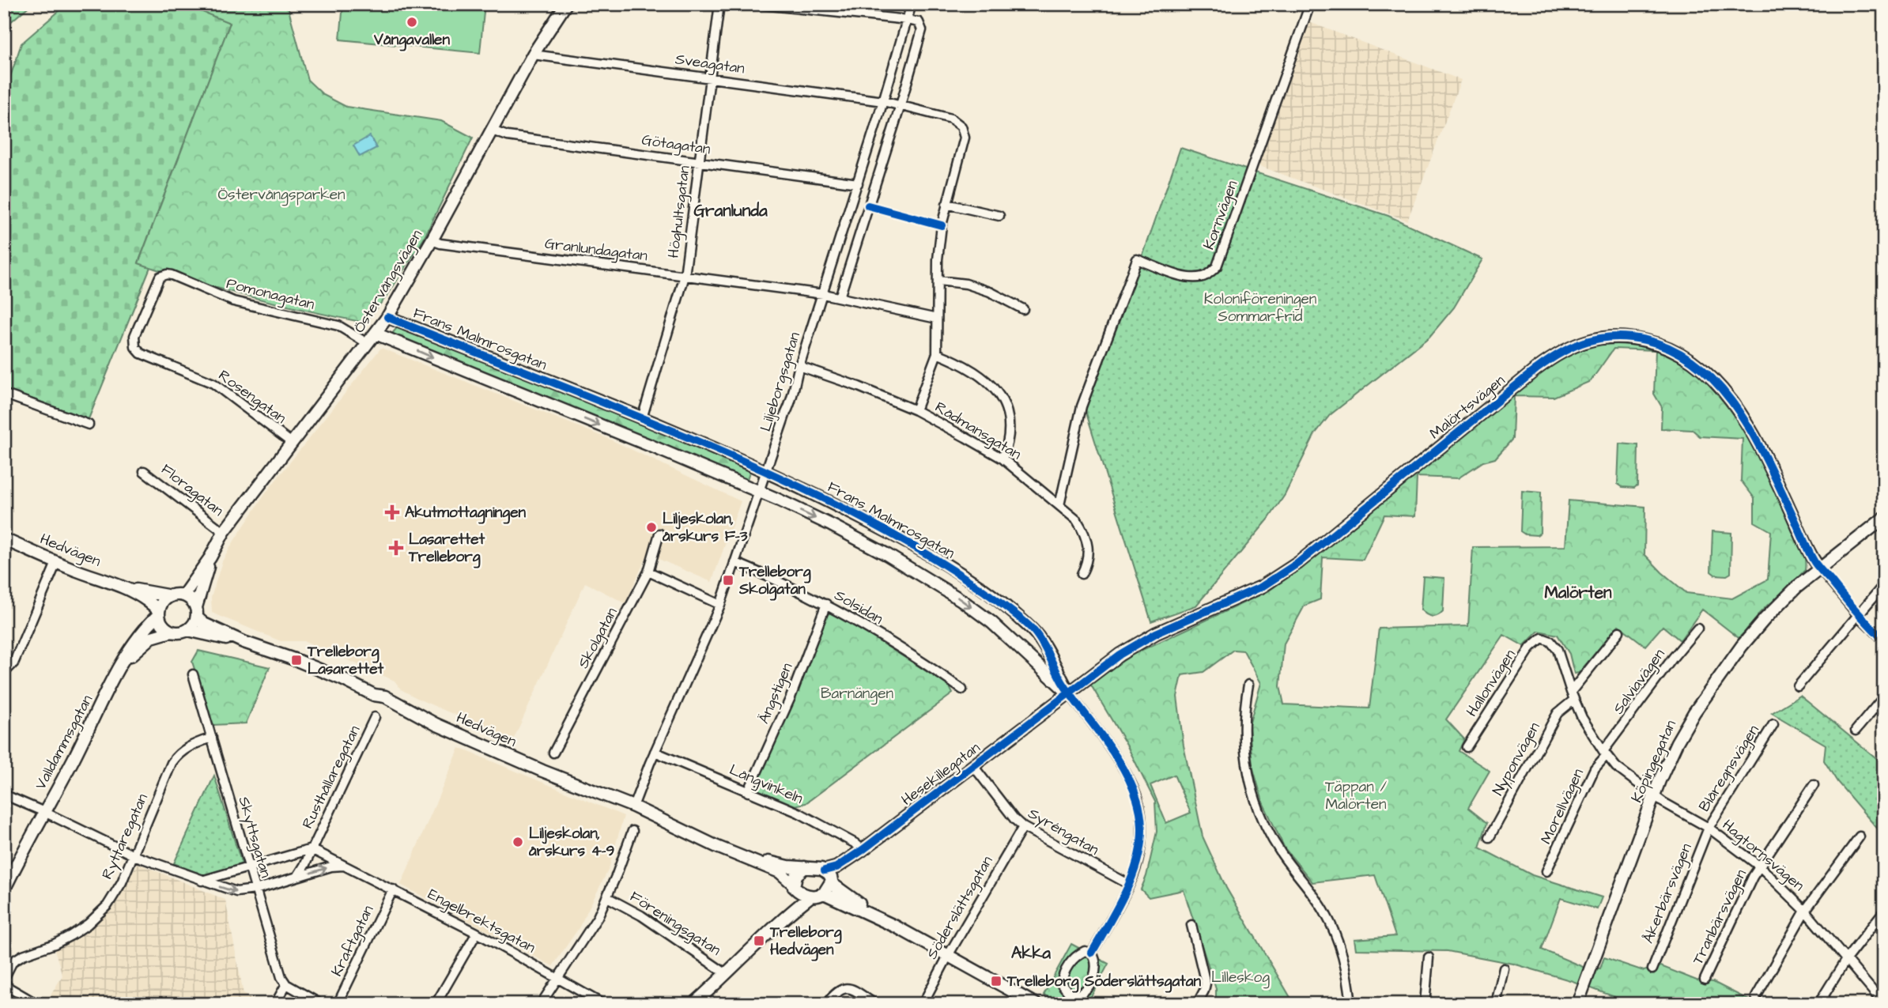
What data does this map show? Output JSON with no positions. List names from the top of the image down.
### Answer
{
  "streets": {
    "street": [
      "Sveagatan",
      "Götagatan",
      "Höghultsgatan",
      "Kornvägen",
      "Granlundagatan",
      "Östervångsvägen",
      "Pomonagatan",
      "Frans Malmrosgatan",
      "Liljeborgsgatan",
      "Rosengatan",
      "Malörtsvägen",
      "Rådmansgatan",
      "Floragatan",
      "Hedvägen",
      "Solsidan",
      "Skolgatan",
      "Salviavägen",
      "Hallonvägen",
      "Ängstigen",
      "Valldammsgatan",
      "Nyponvägen",
      "Köpingegatan",
      "Blåregnsvägen",
      "Hesekillegatan",
      "Rusthållaregatan",
      "Långvinkeln",
      "Morellvägen",
      "Syréngatan",
      "Ryttaregatan",
      "Skyttsgatan",
      "Hagtornsvägen",
      "Åkerbärsvägen",
      "Söderslättsgatan",
      "Tranbärsvägen",
      "Engelbrektsgatan",
      "Föreningsgatan",
      "Kraftgatan"
    ]
  },
  "crossings": [
    ["Sveagatan", "Höghultsgatan"],
    ["Sveagatan", "Östervångsvägen"],
    ["Sveagatan", "Liljeborgsgatan"],
    ["Götagatan", "Höghultsgatan"],
    ["Götagatan", "Östervångsvägen"],
    ["Götagatan", "Liljeborgsgatan"],
    ["Höghultsgatan", "Granlundagatan"],
    ["Höghultsgatan", "Frans Malmrosgatan"],
    ["Kornvägen", "Rådmansgatan"],
    ["Granlundagatan", "Östervångsvägen"],
    ["Granlundagatan", "Liljeborgsgatan"],
    ["Östervångsvägen", "Pomonagatan"],
    ["Östervångsvägen", "Frans Malmrosgatan"],
    ["Östervångsvägen", "Rosengatan"],
    ["Östervångsvägen", "Floragatan"],
    ["Östervångsvägen", "Hedvägen"],
    ["Östervångsvägen", "Valldammsgatan"],
    ["Pomonagatan", "Rosengatan"],
    ["Frans Malmrosgatan", "Liljeborgsgatan"],
    ["Frans Malmrosgatan", "Malörtsvägen"],
    ["Frans Malmrosgatan", "Hesekillegatan"],
    ["Frans Malmrosgatan", "Syréngatan"],
    ["Liljeborgsgatan", "Rådmansgatan"],
    ["Liljeborgsgatan", "Hedvägen"],
    ["Liljeborgsgatan", "Solsidan"],
    ["Liljeborgsgatan", "Långvinkeln"],
    ["Malörtsvägen", "Köpingegatan"],
    ["Malörtsvägen", "Hesekillegatan"],
    ["Hedvägen", "Valldammsgatan"],
    ["Hedvägen", "Hesekillegatan"],
    ["Solsidan", "Ängstigen"],
    ["Salviavägen", "Morellvägen"],
    ["Salviavägen", "Hagtornsvägen"],
    ["Hallonvägen", "Hagtornsvägen"],
    ["Ängstigen", "Långvinkeln"],
    ["Nyponvägen", "Hagtornsvägen"],
    ["Köpingegatan", "Hagtornsvägen"],
    ["Blåregnsvägen", "Hagtornsvägen"],
    ["Blåregnsvägen", "Åkerbärsvägen"],
    ["Hesekillegatan", "Långvinkeln"],
    ["Hesekillegatan", "Syréngatan"],
    ["Rusthållaregatan", "Engelbrektsgatan"],
    ["Morellvägen", "Hagtornsvägen"],
    ["Syréngatan", "Söderslättsgatan"],
    ["Ryttaregatan", "Skyttsgatan"],
    ["Hagtornsvägen", "Åkerbärsvägen"],
    ["Hagtornsvägen", "Tranbärsvägen"],
    ["Engelbrektsgatan", "Kraftgatan"]
  ],
  "districts": ["Granlunda", "Malörten", "Akka"],
  "parks": [
    "Östervångsparken",
    "Koloniföreningen Sommarfrid",
    "Barnängen",
    "Täppan / Malörten",
    "Lilleskog"
  ],
  "places": {
    "other": ["Vångavallen", "Liljeskolan, årskurs F-3", "Liljeskolan, årskurs 4-9"],
    "health": ["Akutmottagningen", "Lasarettet Trelleborg"],
    "transit": [
      "Trelleborg Skolgatan",
      "Trelleborg Lasarettet",
      "Trelleborg Hedvägen",
      "Trelleborg Söderslättsgatan"
    ]
  }
}
